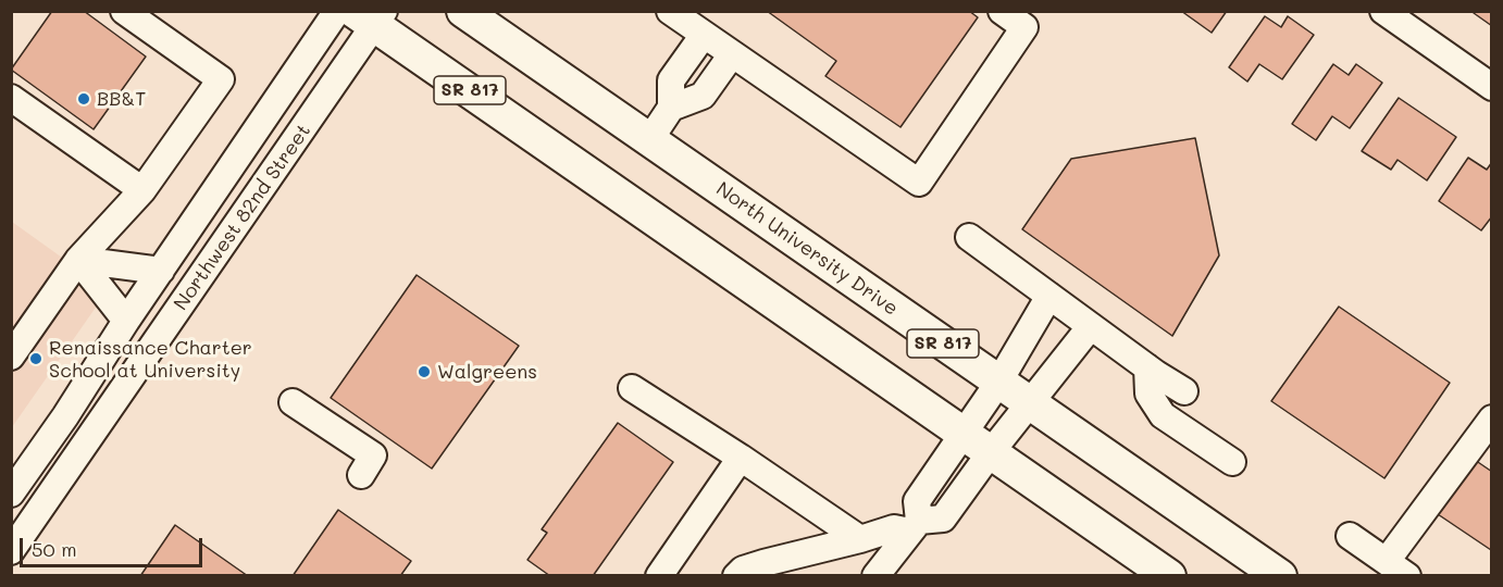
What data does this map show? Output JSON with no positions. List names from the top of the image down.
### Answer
{
  "streets": {
    "main road": ["SR 817", "North University Drive"],
    "street": ["Northwest 82nd Street"]
  },
  "crossings": [
    ["SR 817", "Northwest 82nd Street"]
  ],
  "places": ["BB&T", "Renaissance Charter School at University", "Walgreens"],
  "scale_bar": "50 m"
}
